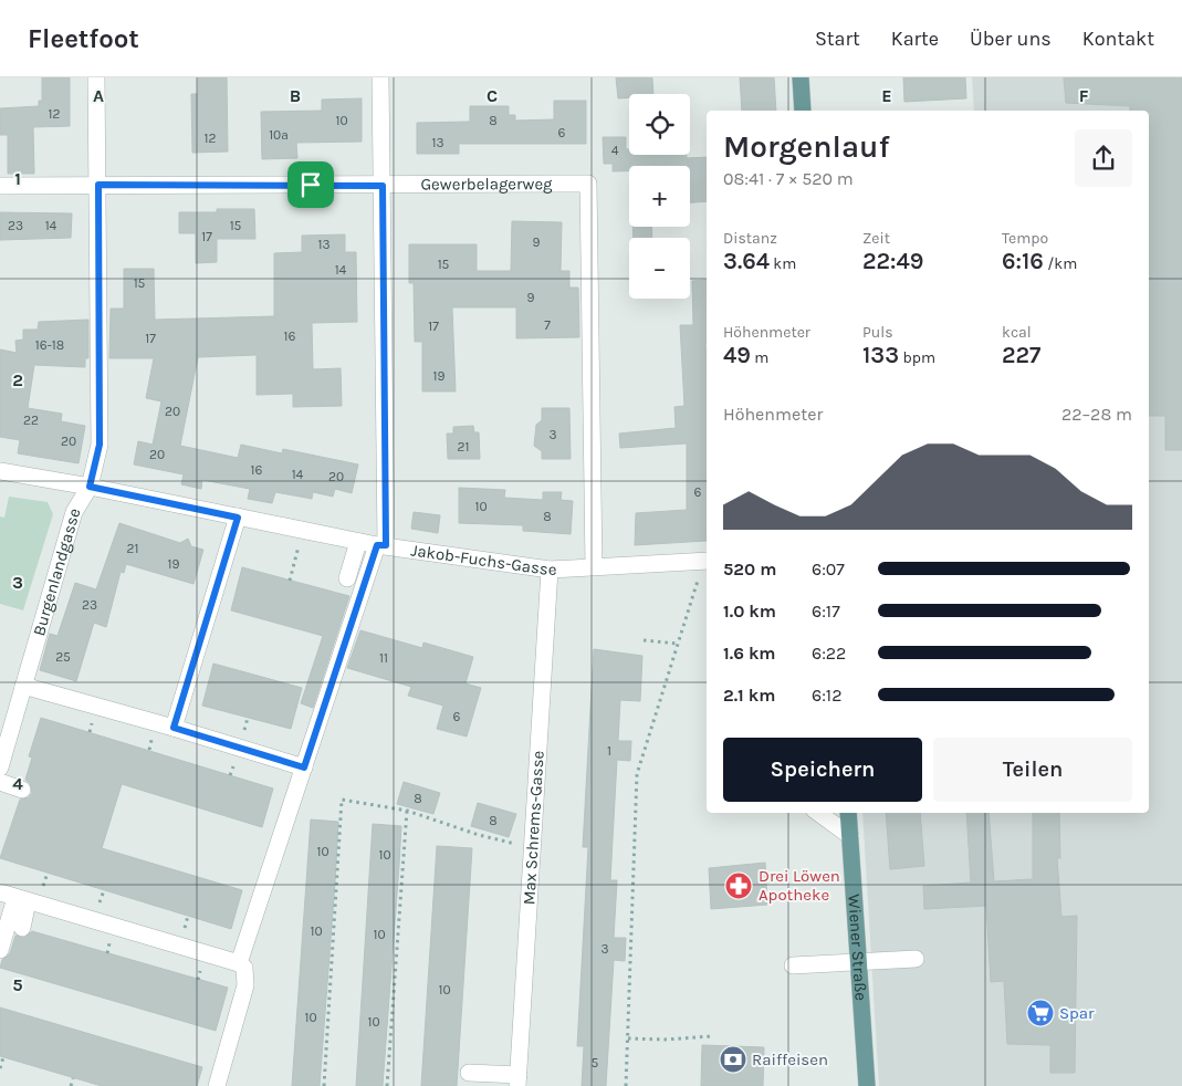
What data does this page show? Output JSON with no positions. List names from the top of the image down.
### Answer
{
  "streets": {
    "main road": ["Wiener Straße"],
    "street": [
      "Gewerbelagerweg",
      "Jakob-Fuchs-Gasse",
      "Burgenlandgasse",
      "Max Schrems-Gasse"
    ]
  },
  "crossings": [
    ["Gewerbelagerweg", "Jakob-Fuchs-Gasse"],
    ["Gewerbelagerweg", "Burgenlandgasse"],
    ["Jakob-Fuchs-Gasse", "Burgenlandgasse"],
    ["Jakob-Fuchs-Gasse", "Max Schrems-Gasse"]
  ],
  "places": {
    "pharmacy": ["Drei Löwen Apotheke"],
    "supermarket": ["Spar"],
    "bank": ["Raiffeisen"]
  },
  "house_numbers": [
    "12",
    "10",
    "8",
    "6",
    "10a",
    "12",
    "13",
    "4",
    "23",
    "14",
    "15",
    "17",
    "9",
    "13",
    "15",
    "14",
    "15",
    "9",
    "7",
    "17",
    "16",
    "17",
    "16-18",
    "19",
    "20",
    "22",
    "3",
    "20",
    "21",
    "20",
    "16",
    "14",
    "20",
    "6",
    "10",
    "8",
    "21",
    "19",
    "23",
    "25",
    "11",
    "6",
    "1",
    "8",
    "8",
    "10",
    "10",
    "10",
    "10",
    "3",
    "10",
    "10",
    "10",
    "5"
  ],
  "page": {
    "header": "Fleetfoot",
    "nav": [
      "Start",
      "Karte",
      "Über uns",
      "Kontakt"
    ],
    "map_buttons": ["+", "−"],
    "heading": ["Morgenlauf", "08:41 · 7 × 520 m"],
    "stats": [
      ["Distanz", "3.64 km"],
      ["Zeit", "22:49"],
      ["Tempo", "6:16 /km"],
      ["Höhenmeter", "49 m"],
      ["Puls", "133 bpm"],
      ["kcal", "227"]
    ],
    "chart": ["Höhenmeter", "22–28 m"],
    "list": [
      {
        "name": "520 m",
        "note": "6:07"
      },
      {
        "name": "1.0 km",
        "note": "6:17"
      },
      {
        "name": "1.6 km",
        "note": "6:22"
      },
      {
        "name": "2.1 km",
        "note": "6:12"
      }
    ],
    "buttons": ["Speichern", "Teilen"]
  },
  "grid": {
    "columns": [
      "A",
      "B",
      "C",
      "E",
      "F"
    ],
    "rows": [
      "1",
      "2",
      "3",
      "4",
      "5"
    ]
  }
}
